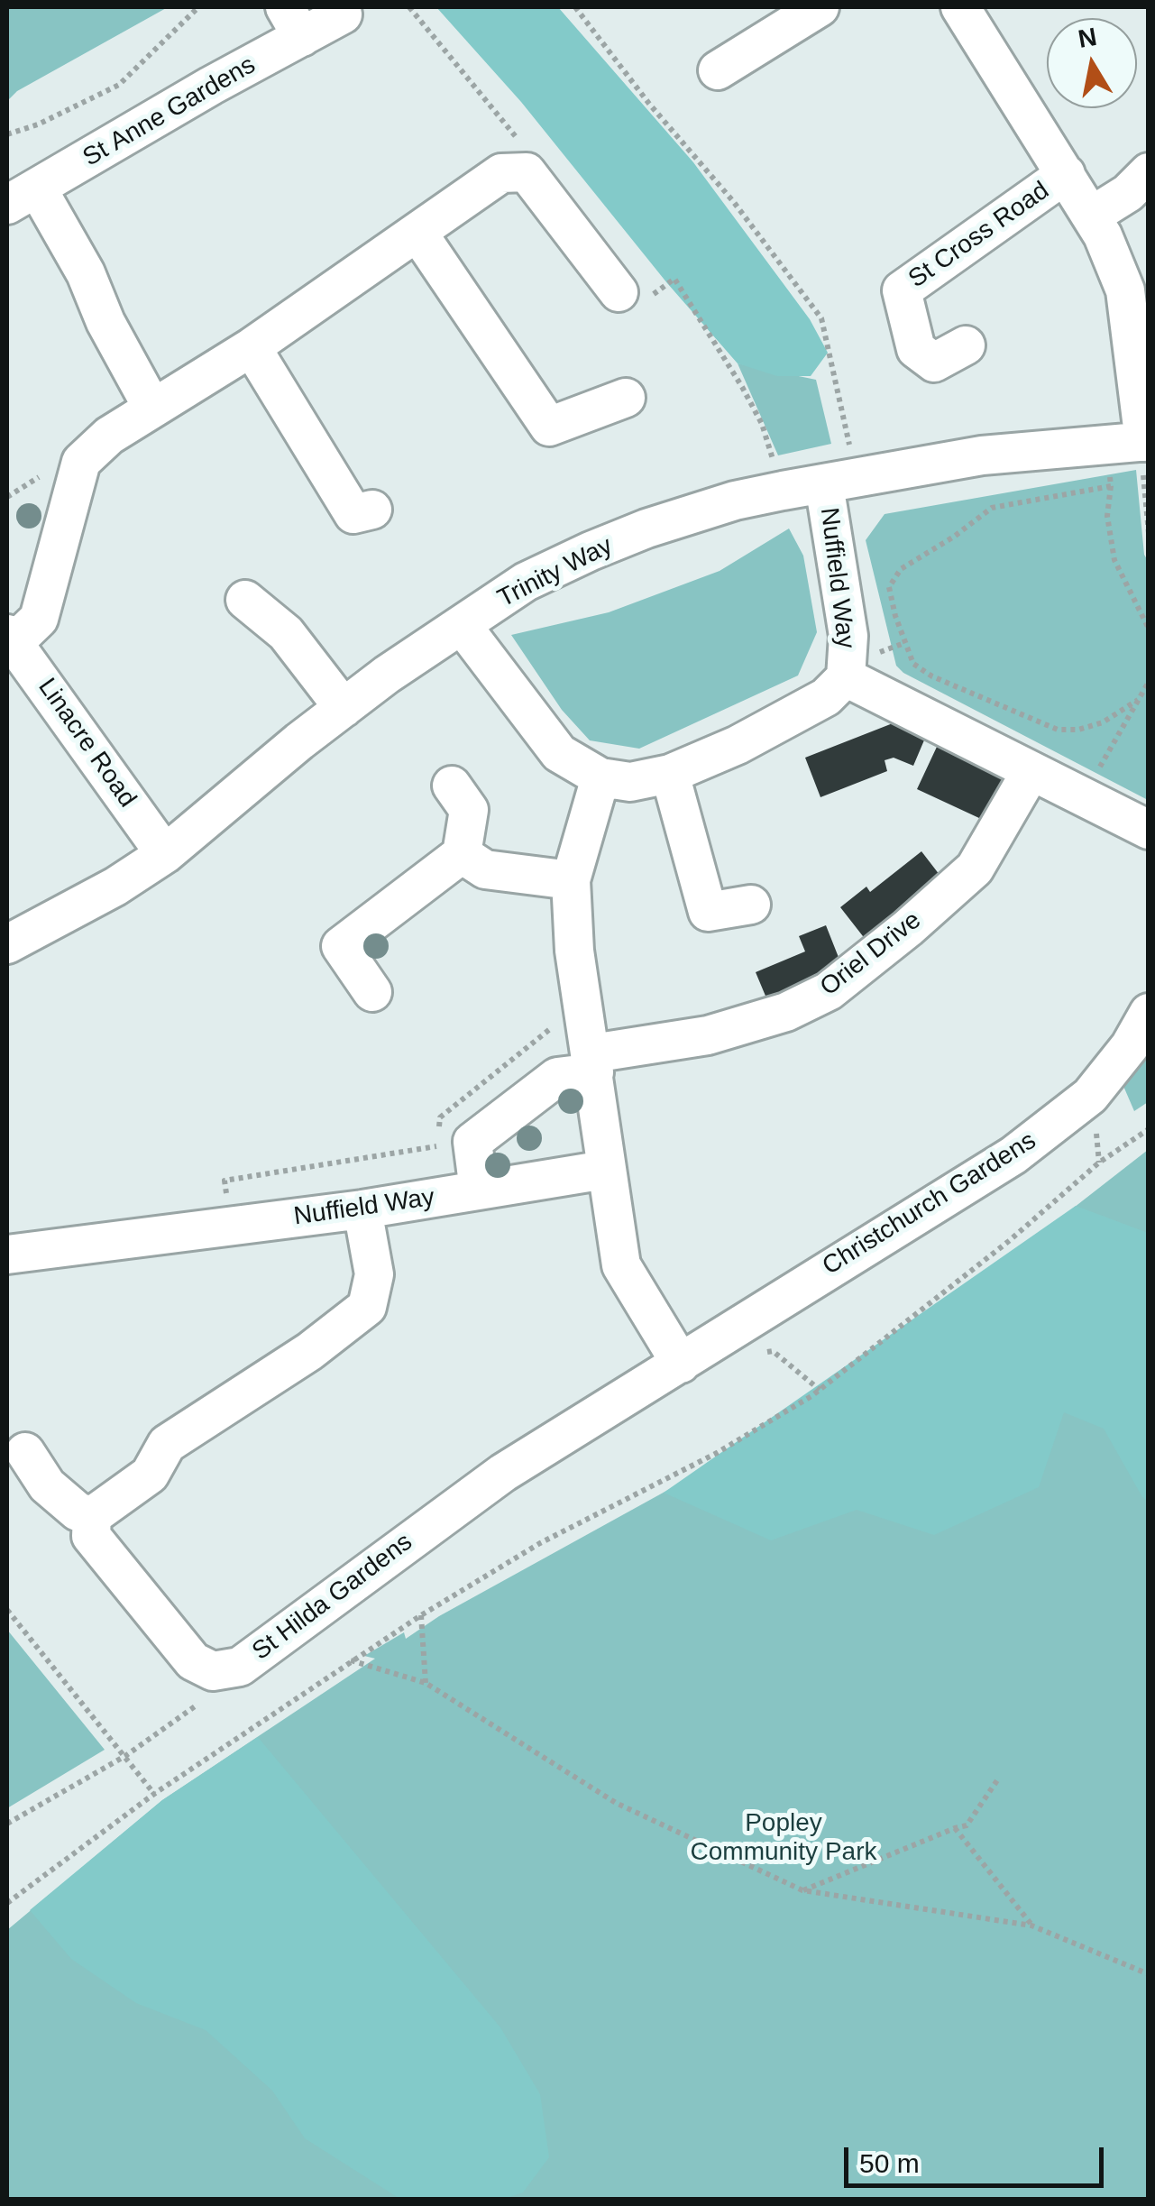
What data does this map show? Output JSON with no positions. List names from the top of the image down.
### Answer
{
  "streets": {
    "street": [
      "St Anne Gardens",
      "St Cross Road",
      "Trinity Way",
      "Nuffield Way",
      "Linacre Road",
      "Oriel Drive",
      "Christchurch Gardens",
      "St Hilda Gardens"
    ]
  },
  "crossings": [
    ["Trinity Way", "Nuffield Way"],
    ["Trinity Way", "Linacre Road"],
    ["Nuffield Way", "Oriel Drive"],
    ["Christchurch Gardens", "St Hilda Gardens"]
  ],
  "parks": ["Popley Community Park"],
  "scale_bar": "50 m",
  "north": "top"
}
